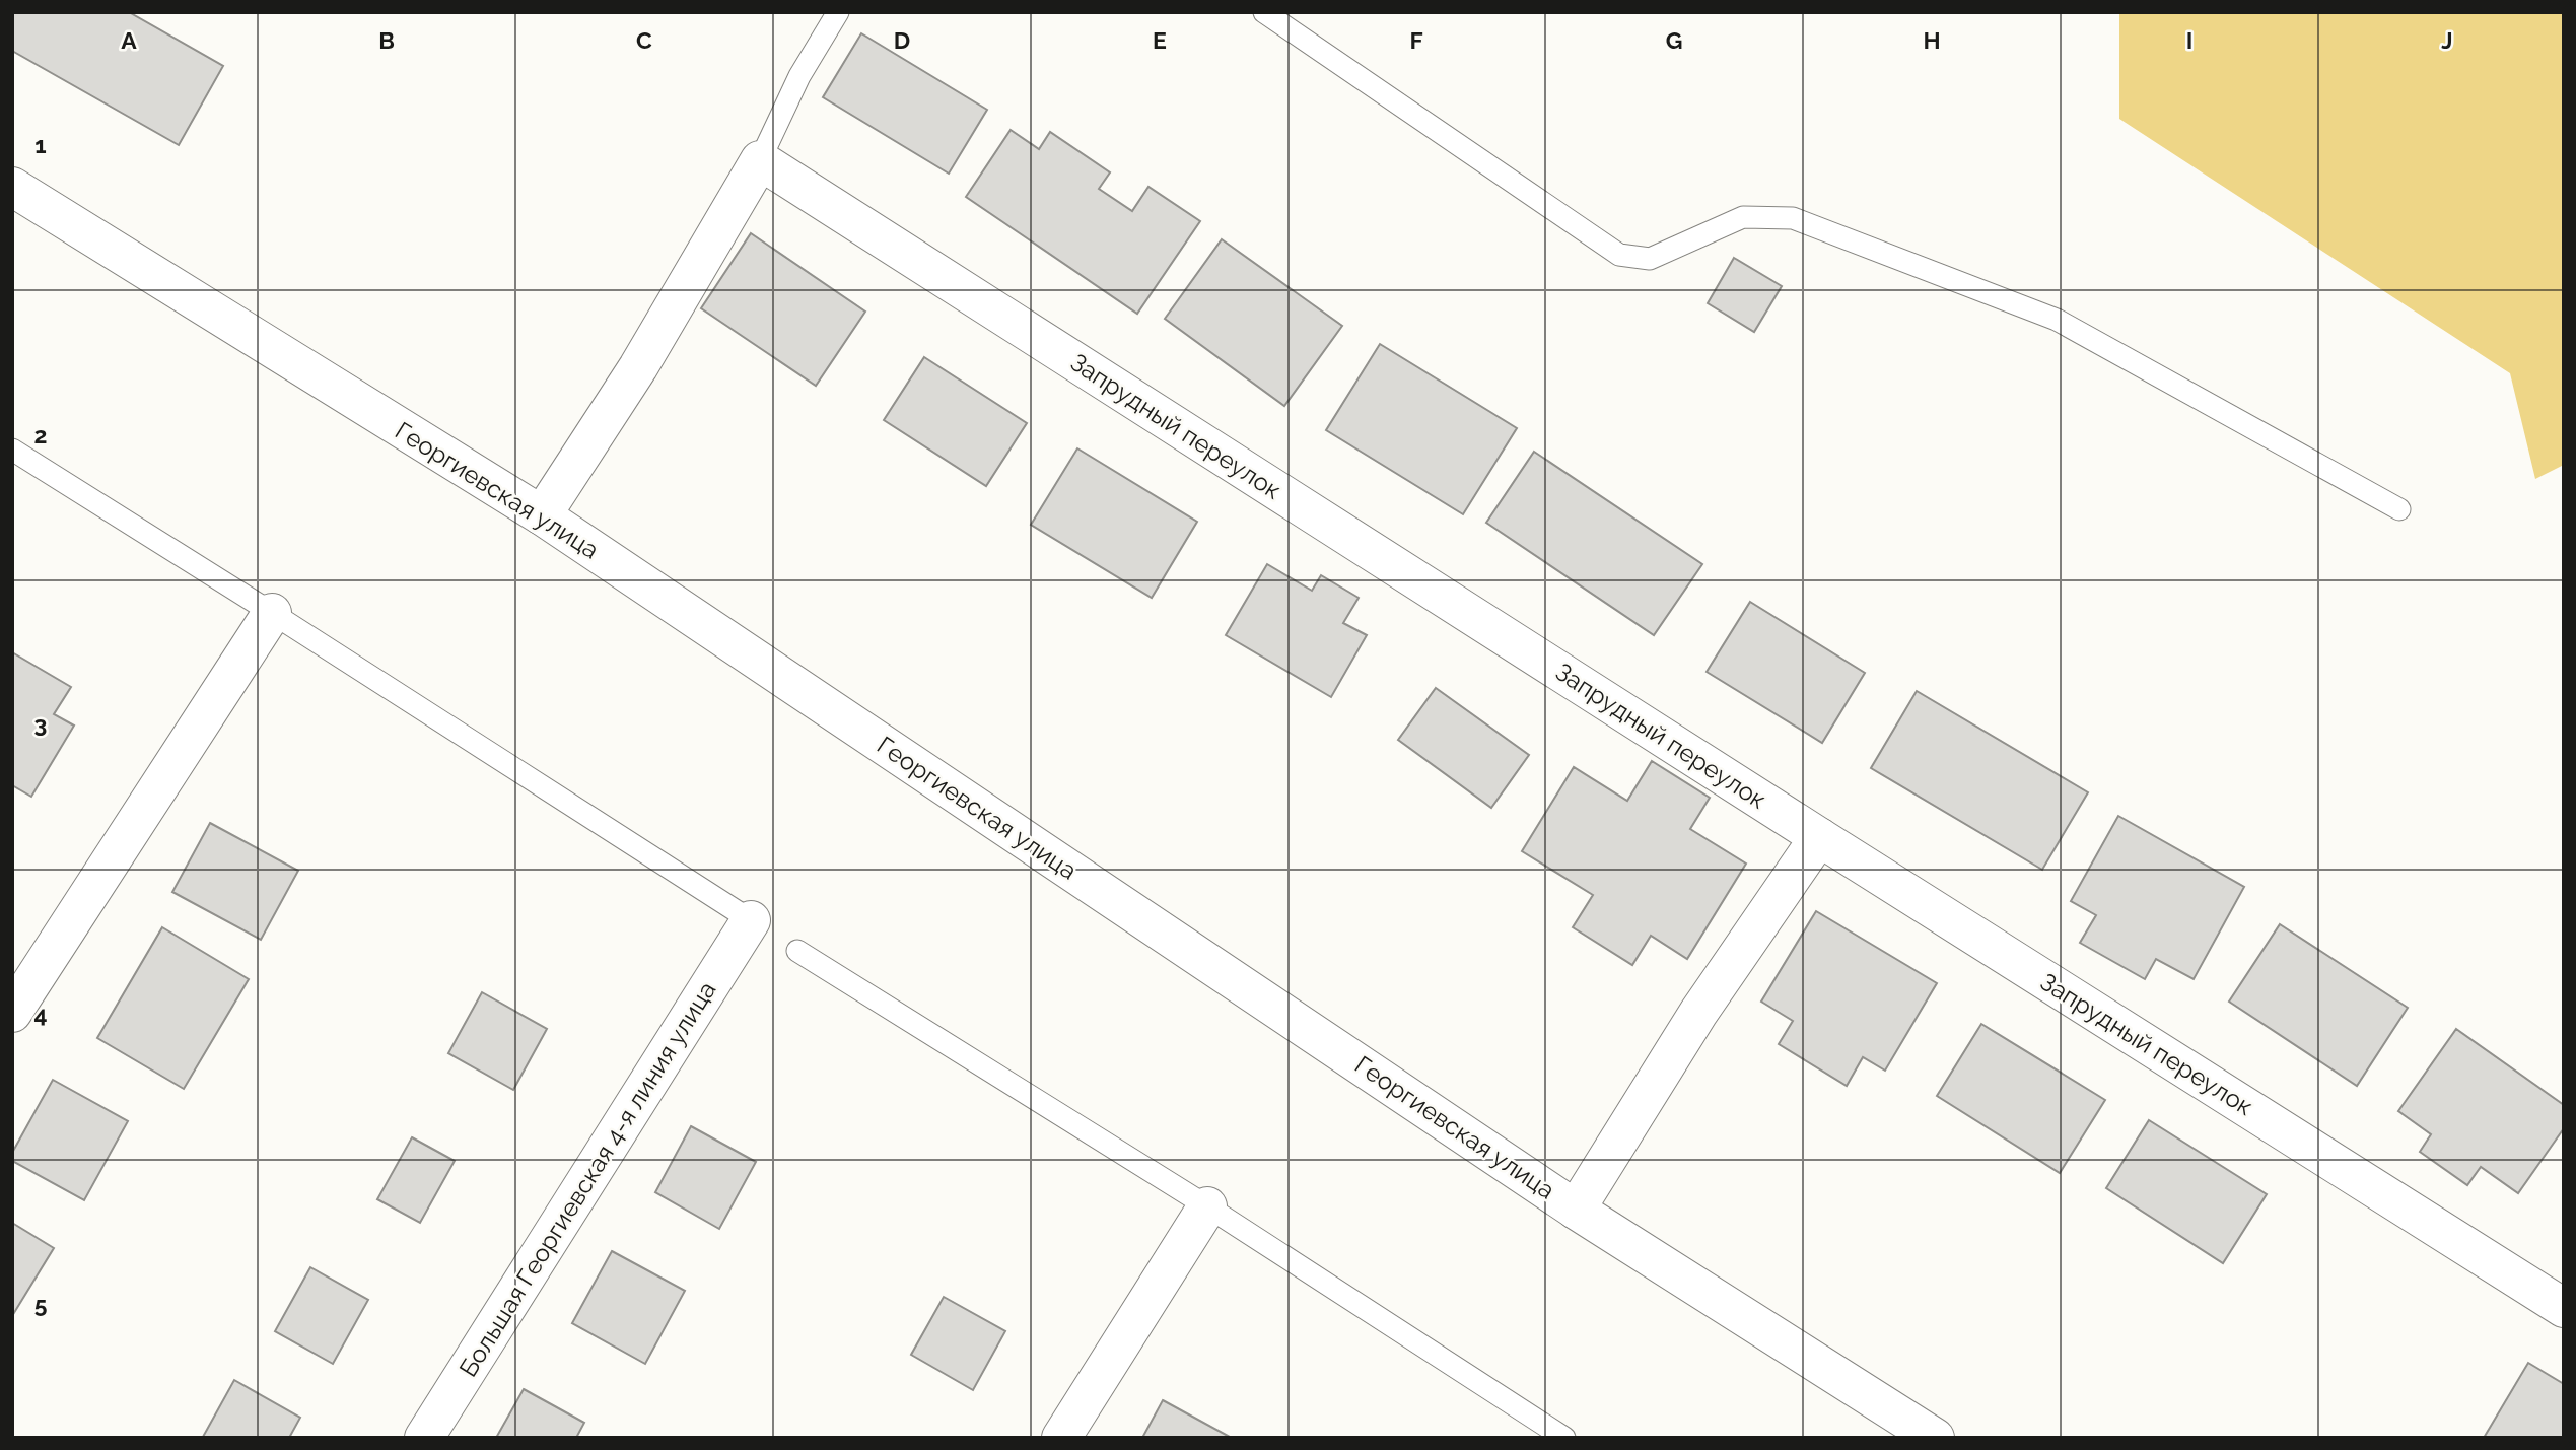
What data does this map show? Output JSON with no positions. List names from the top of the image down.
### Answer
{
  "streets": {
    "street": ["Запрудный переулок", "Георгиевская улица", "Большая Георгиевская 4-я линия улица"]
  },
  "grid": {
    "columns": [
      "A",
      "B",
      "C",
      "D",
      "E",
      "F",
      "G",
      "H",
      "I",
      "J"
    ],
    "rows": [
      "1",
      "2",
      "3",
      "4",
      "5"
    ]
  }
}
